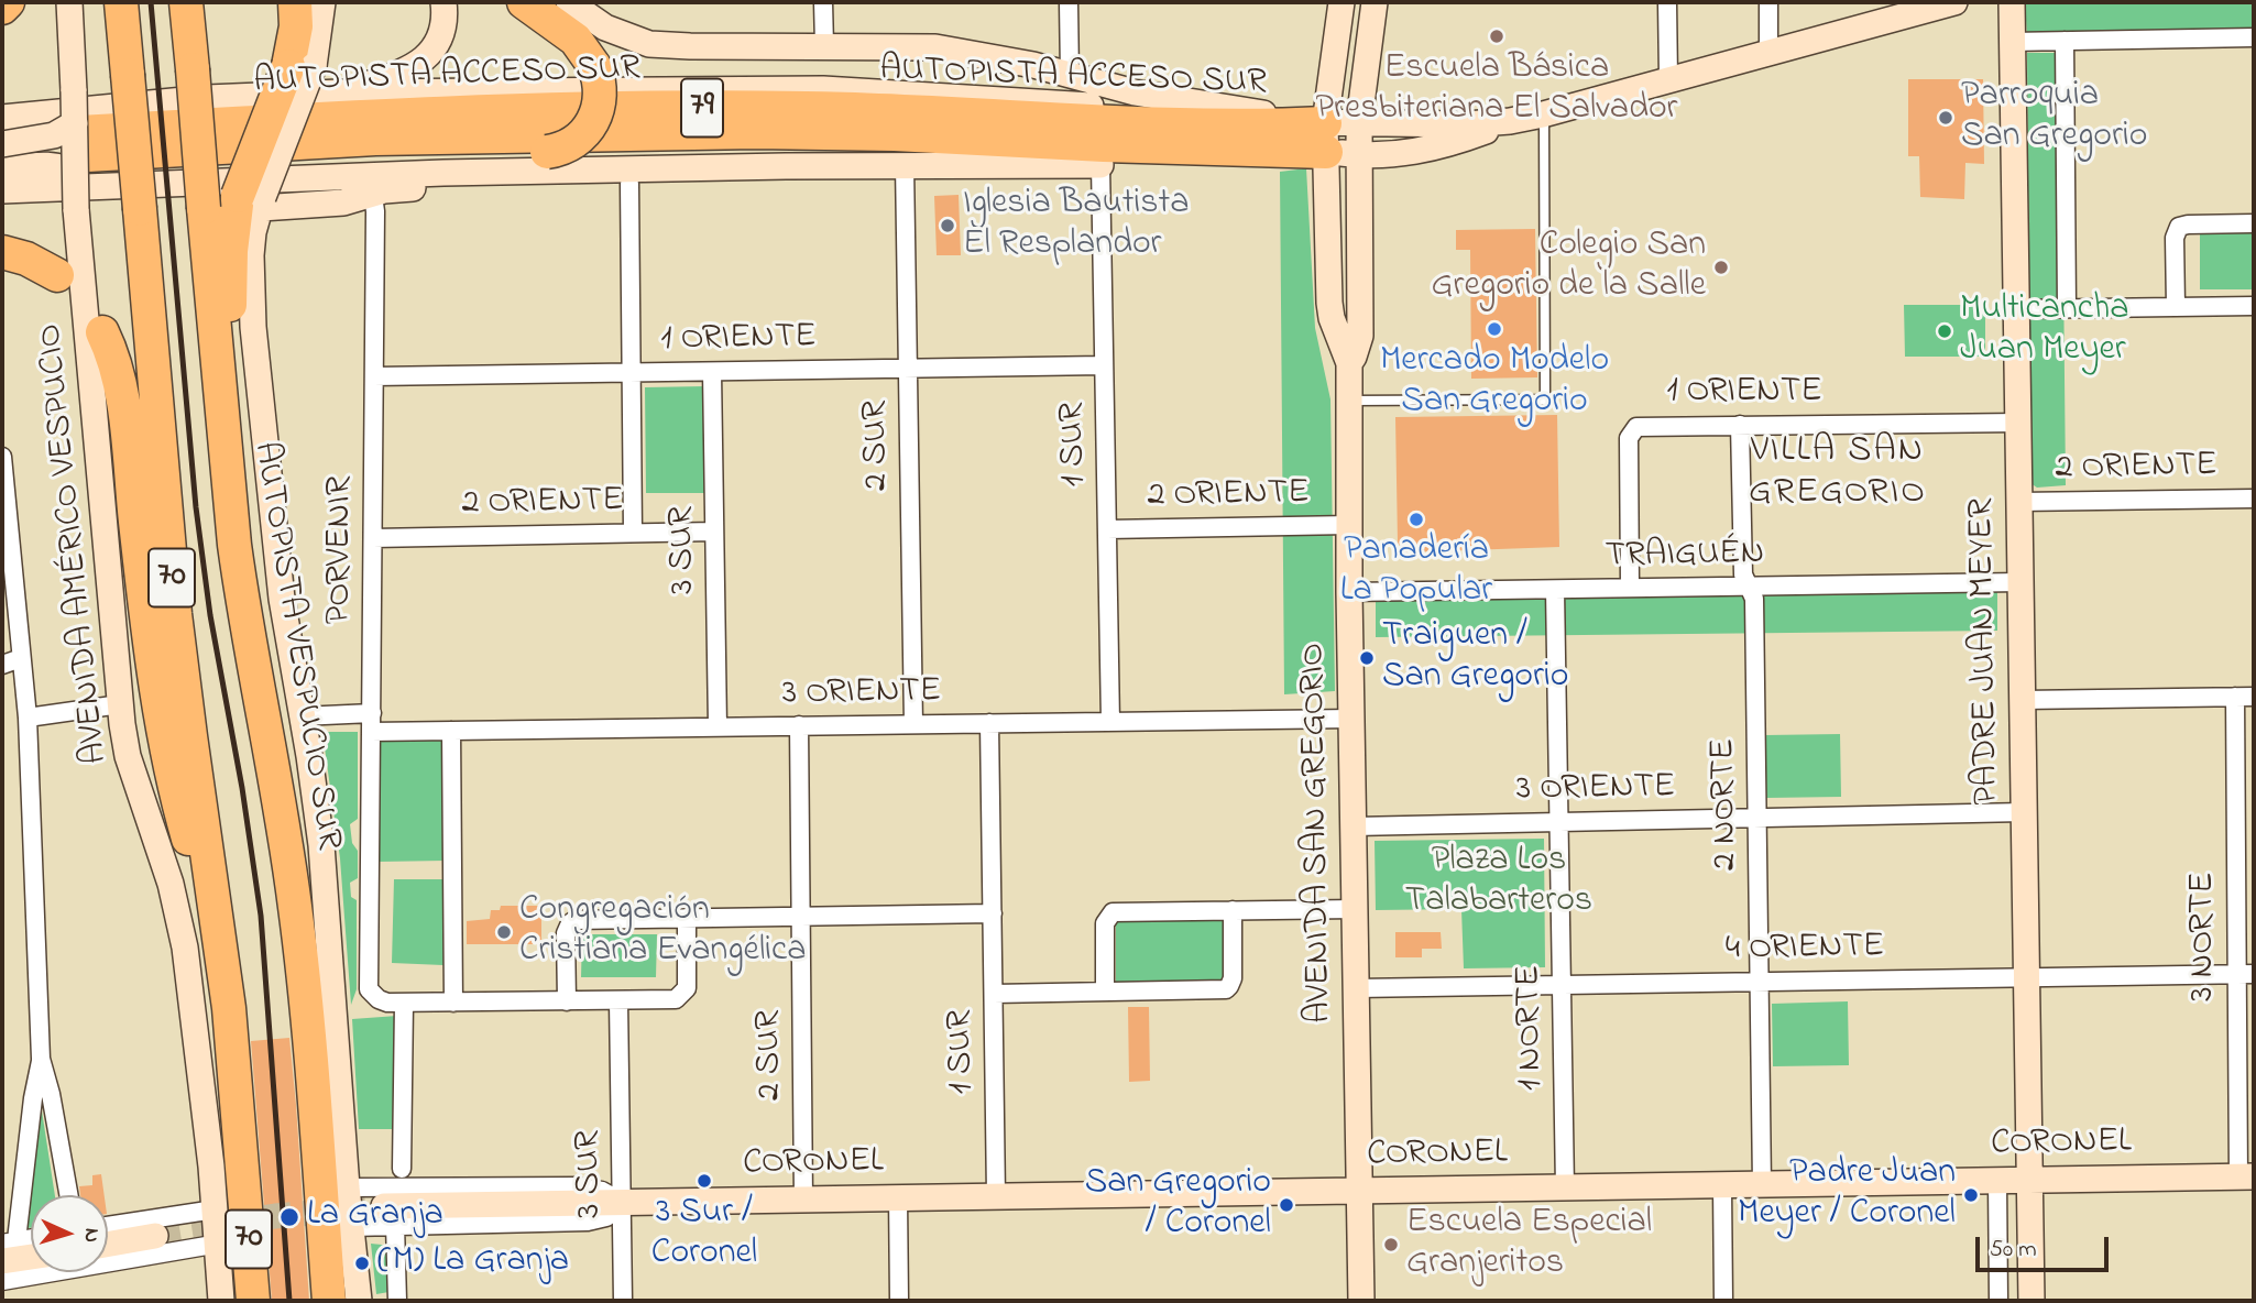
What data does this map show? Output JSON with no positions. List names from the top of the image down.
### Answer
{
  "streets": {
    "highway": [
      "AUTOPISTA ACCESO SUR",
      "79",
      "70",
      "AUTOPISTA VESPUCIO SUR"
    ],
    "main road": [
      "AVENIDA AMÉRICO VESPUCIO",
      "PADRE JUAN MEYER",
      "AVENIDA SAN GREGORIO",
      "CORONEL"
    ],
    "street": [
      "1 ORIENTE",
      "1 SUR",
      "2 SUR",
      "2 ORIENTE",
      "PORVENIR",
      "3 SUR",
      "TRAIGUÉN",
      "3 ORIENTE",
      "2 NORTE",
      "3 NORTE",
      "4 ORIENTE",
      "1 NORTE"
    ]
  },
  "crossings": [
    ["AUTOPISTA ACCESO SUR", "AVENIDA AMÉRICO VESPUCIO"],
    ["AUTOPISTA ACCESO SUR", "AVENIDA SAN GREGORIO"],
    ["1 ORIENTE", "1 SUR"],
    ["1 ORIENTE", "2 SUR"],
    ["1 ORIENTE", "PORVENIR"],
    ["1 ORIENTE", "3 SUR"],
    ["1 ORIENTE", "TRAIGUÉN"],
    ["1 ORIENTE", "PADRE JUAN MEYER"],
    ["1 ORIENTE", "2 NORTE"],
    ["1 SUR", "2 ORIENTE"],
    ["1 SUR", "3 ORIENTE"],
    ["1 SUR", "CORONEL"],
    ["2 SUR", "3 ORIENTE"],
    ["2 SUR", "CORONEL"],
    ["2 ORIENTE", "PORVENIR"],
    ["2 ORIENTE", "3 SUR"],
    ["2 ORIENTE", "PADRE JUAN MEYER"],
    ["2 ORIENTE", "AVENIDA SAN GREGORIO"],
    ["PORVENIR", "3 ORIENTE"],
    ["3 SUR", "3 ORIENTE"],
    ["3 SUR", "CORONEL"],
    ["TRAIGUÉN", "PADRE JUAN MEYER"],
    ["TRAIGUÉN", "2 NORTE"],
    ["TRAIGUÉN", "AVENIDA SAN GREGORIO"],
    ["TRAIGUÉN", "1 NORTE"],
    ["PADRE JUAN MEYER", "3 ORIENTE"],
    ["PADRE JUAN MEYER", "4 ORIENTE"],
    ["PADRE JUAN MEYER", "CORONEL"],
    ["3 ORIENTE", "2 NORTE"],
    ["3 ORIENTE", "AVENIDA SAN GREGORIO"],
    ["3 ORIENTE", "1 NORTE"],
    ["2 NORTE", "4 ORIENTE"],
    ["2 NORTE", "CORONEL"],
    ["AVENIDA SAN GREGORIO", "4 ORIENTE"],
    ["AVENIDA SAN GREGORIO", "CORONEL"],
    ["3 NORTE", "4 ORIENTE"],
    ["3 NORTE", "CORONEL"],
    ["4 ORIENTE", "1 NORTE"],
    ["1 NORTE", "CORONEL"]
  ],
  "districts": ["VILLA SAN GREGORIO"],
  "parks": ["Plaza Los Talabarteros"],
  "places": [
    "Escuela Básica Presbiteriana El Salvador",
    "Parroquia San Gregorio",
    "Iglesia Bautista El Resplandor",
    "Colegio San Gregorio de la Salle",
    "Mercado Modelo San Gregorio",
    "Multicancha Juan Meyer",
    "Panadería La Popular",
    "Traiguen / San Gregorio",
    "Congregación Cristiana Evangélica",
    "3 Sur / Coronel",
    "Padre Juan Meyer / Coronel",
    "San Gregorio / Coronel",
    "La Granja",
    "Escuela Especial Granjeritos",
    "(M) La Granja"
  ],
  "scale_bar": "50 m",
  "north": "right"
}
